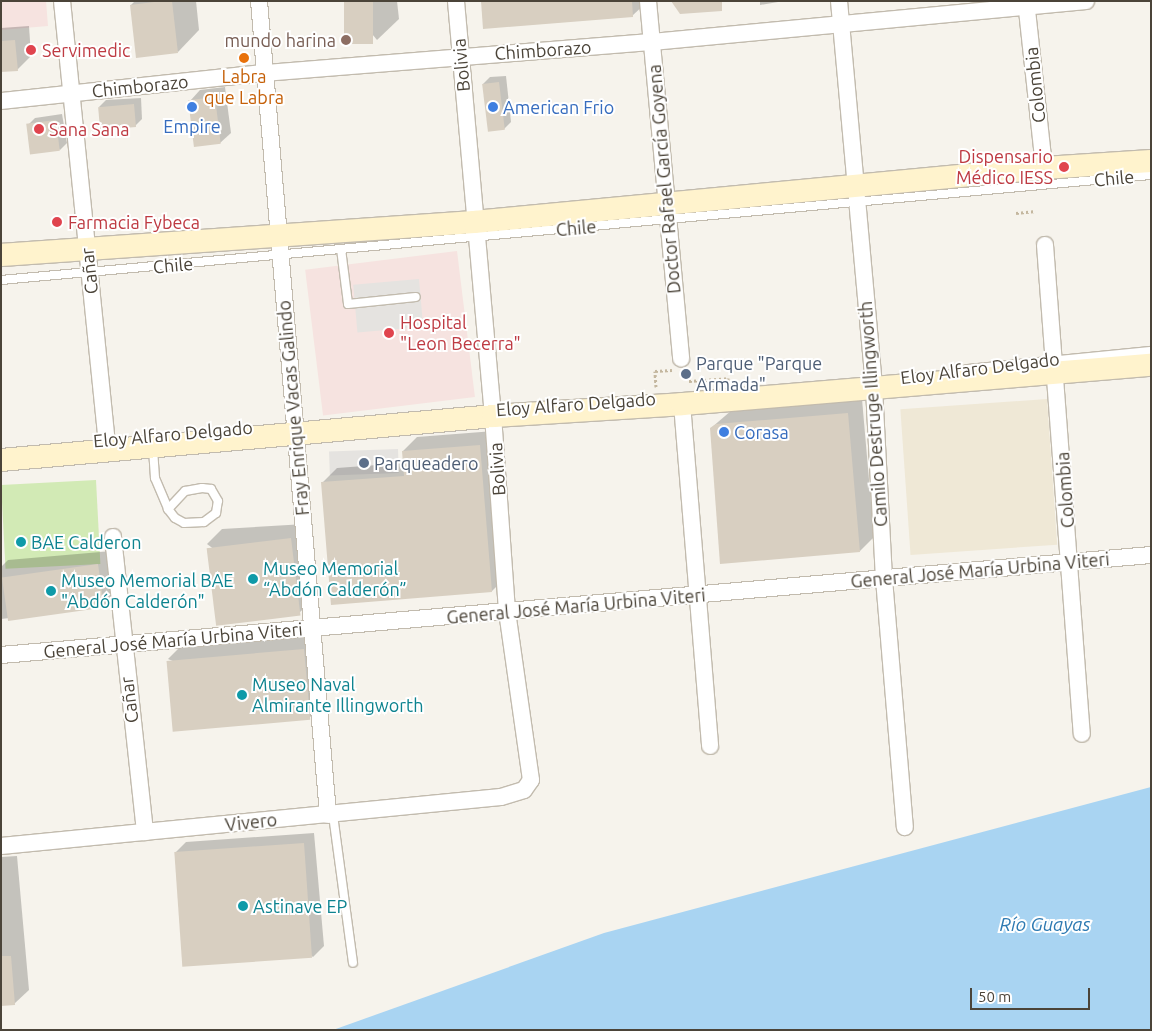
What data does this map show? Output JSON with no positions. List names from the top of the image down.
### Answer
{
  "streets": {
    "main road": ["Chile", "Eloy Alfaro Delgado"],
    "street": [
      "Chimborazo",
      "Bolivia",
      "Colombia",
      "Doctor Rafael García Goyena",
      "Cañar",
      "Fray Enrique Vacas Galindo",
      "Camilo Destruge Illingworth",
      "General José María Urbina Viteri",
      "Vivero"
    ]
  },
  "crossings": [
    ["Chimborazo", "Bolivia"],
    ["Chimborazo", "Colombia"],
    ["Chimborazo", "Doctor Rafael García Goyena"],
    ["Chimborazo", "Cañar"],
    ["Chimborazo", "Fray Enrique Vacas Galindo"],
    ["Chimborazo", "Camilo Destruge Illingworth"],
    ["Bolivia", "Chile"],
    ["Bolivia", "Eloy Alfaro Delgado"],
    ["Bolivia", "General José María Urbina Viteri"],
    ["Bolivia", "Vivero"],
    ["Colombia", "Chile"],
    ["Colombia", "Eloy Alfaro Delgado"],
    ["Colombia", "General José María Urbina Viteri"],
    ["Chile", "Doctor Rafael García Goyena"],
    ["Chile", "Cañar"],
    ["Chile", "Fray Enrique Vacas Galindo"],
    ["Chile", "Camilo Destruge Illingworth"],
    ["Cañar", "Eloy Alfaro Delgado"],
    ["Cañar", "General José María Urbina Viteri"],
    ["Cañar", "Vivero"],
    ["Eloy Alfaro Delgado", "Fray Enrique Vacas Galindo"],
    ["Eloy Alfaro Delgado", "Camilo Destruge Illingworth"],
    ["Fray Enrique Vacas Galindo", "General José María Urbina Viteri"],
    ["Fray Enrique Vacas Galindo", "Vivero"],
    ["Camilo Destruge Illingworth", "General José María Urbina Viteri"]
  ],
  "water": ["Río Guayas"],
  "places": [
    "mundo harina",
    "Servimedic",
    "Labra que Labra",
    "Empire",
    "American Frio",
    "Sana Sana",
    "Dispensario Médico IESS",
    "Farmacia Fybeca",
    "Hospital \"Leon Becerra\"",
    "Parque \"Parque Armada\"",
    "Corasa",
    "Parqueadero",
    "BAE Calderon",
    "Museo Memorial “Abdón Calderón”",
    "Museo Memorial BAE \"Abdón Calderón\"",
    "Museo Naval Almirante Illingworth",
    "Astinave EP"
  ],
  "scale_bar": "50 m"
}
